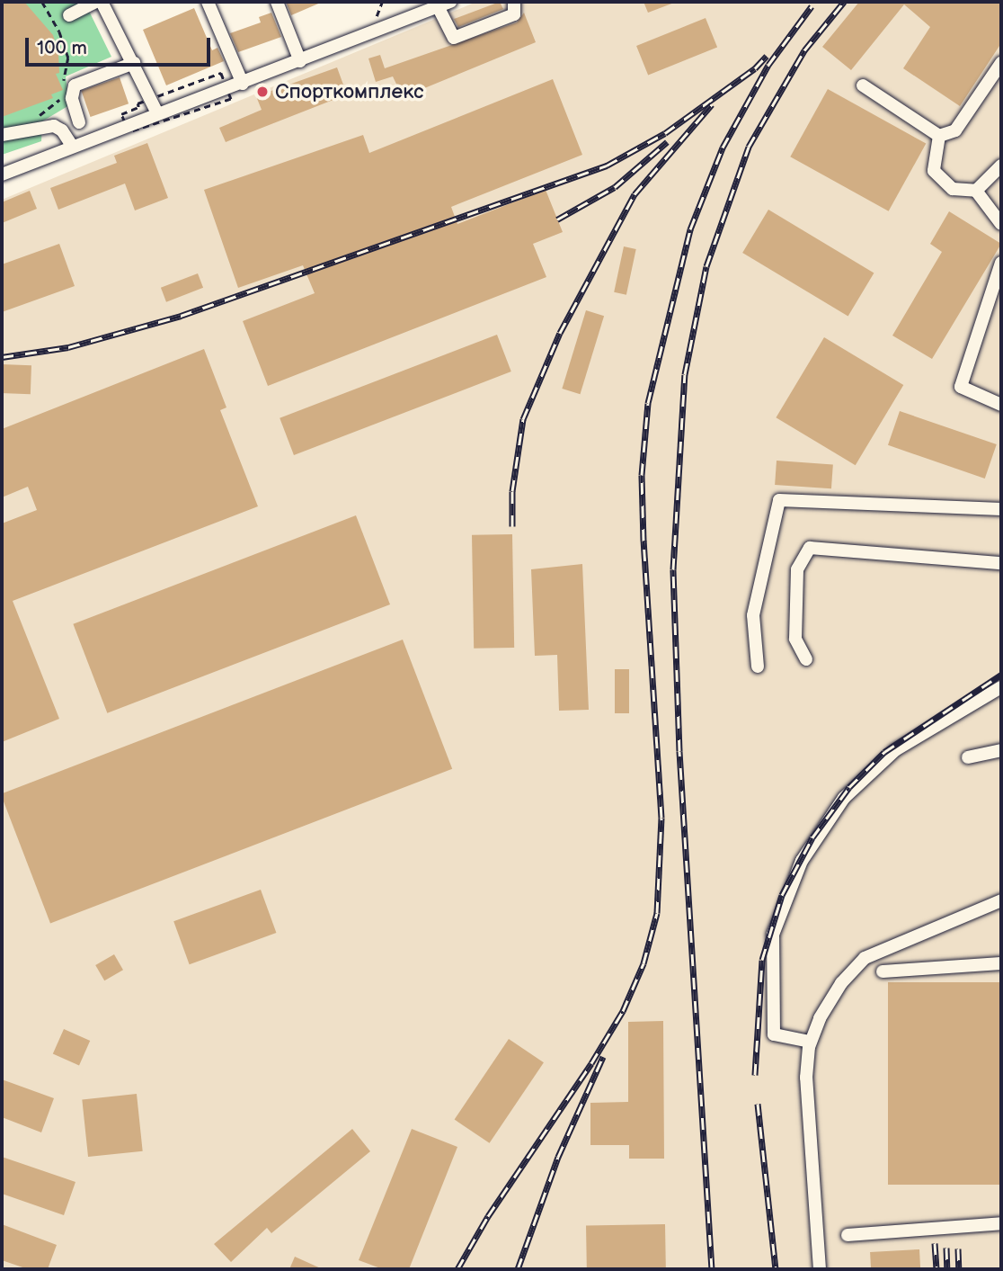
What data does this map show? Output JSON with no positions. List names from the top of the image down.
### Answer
{
  "places": ["Спорткомплекс"],
  "scale_bar": "100 m"
}
